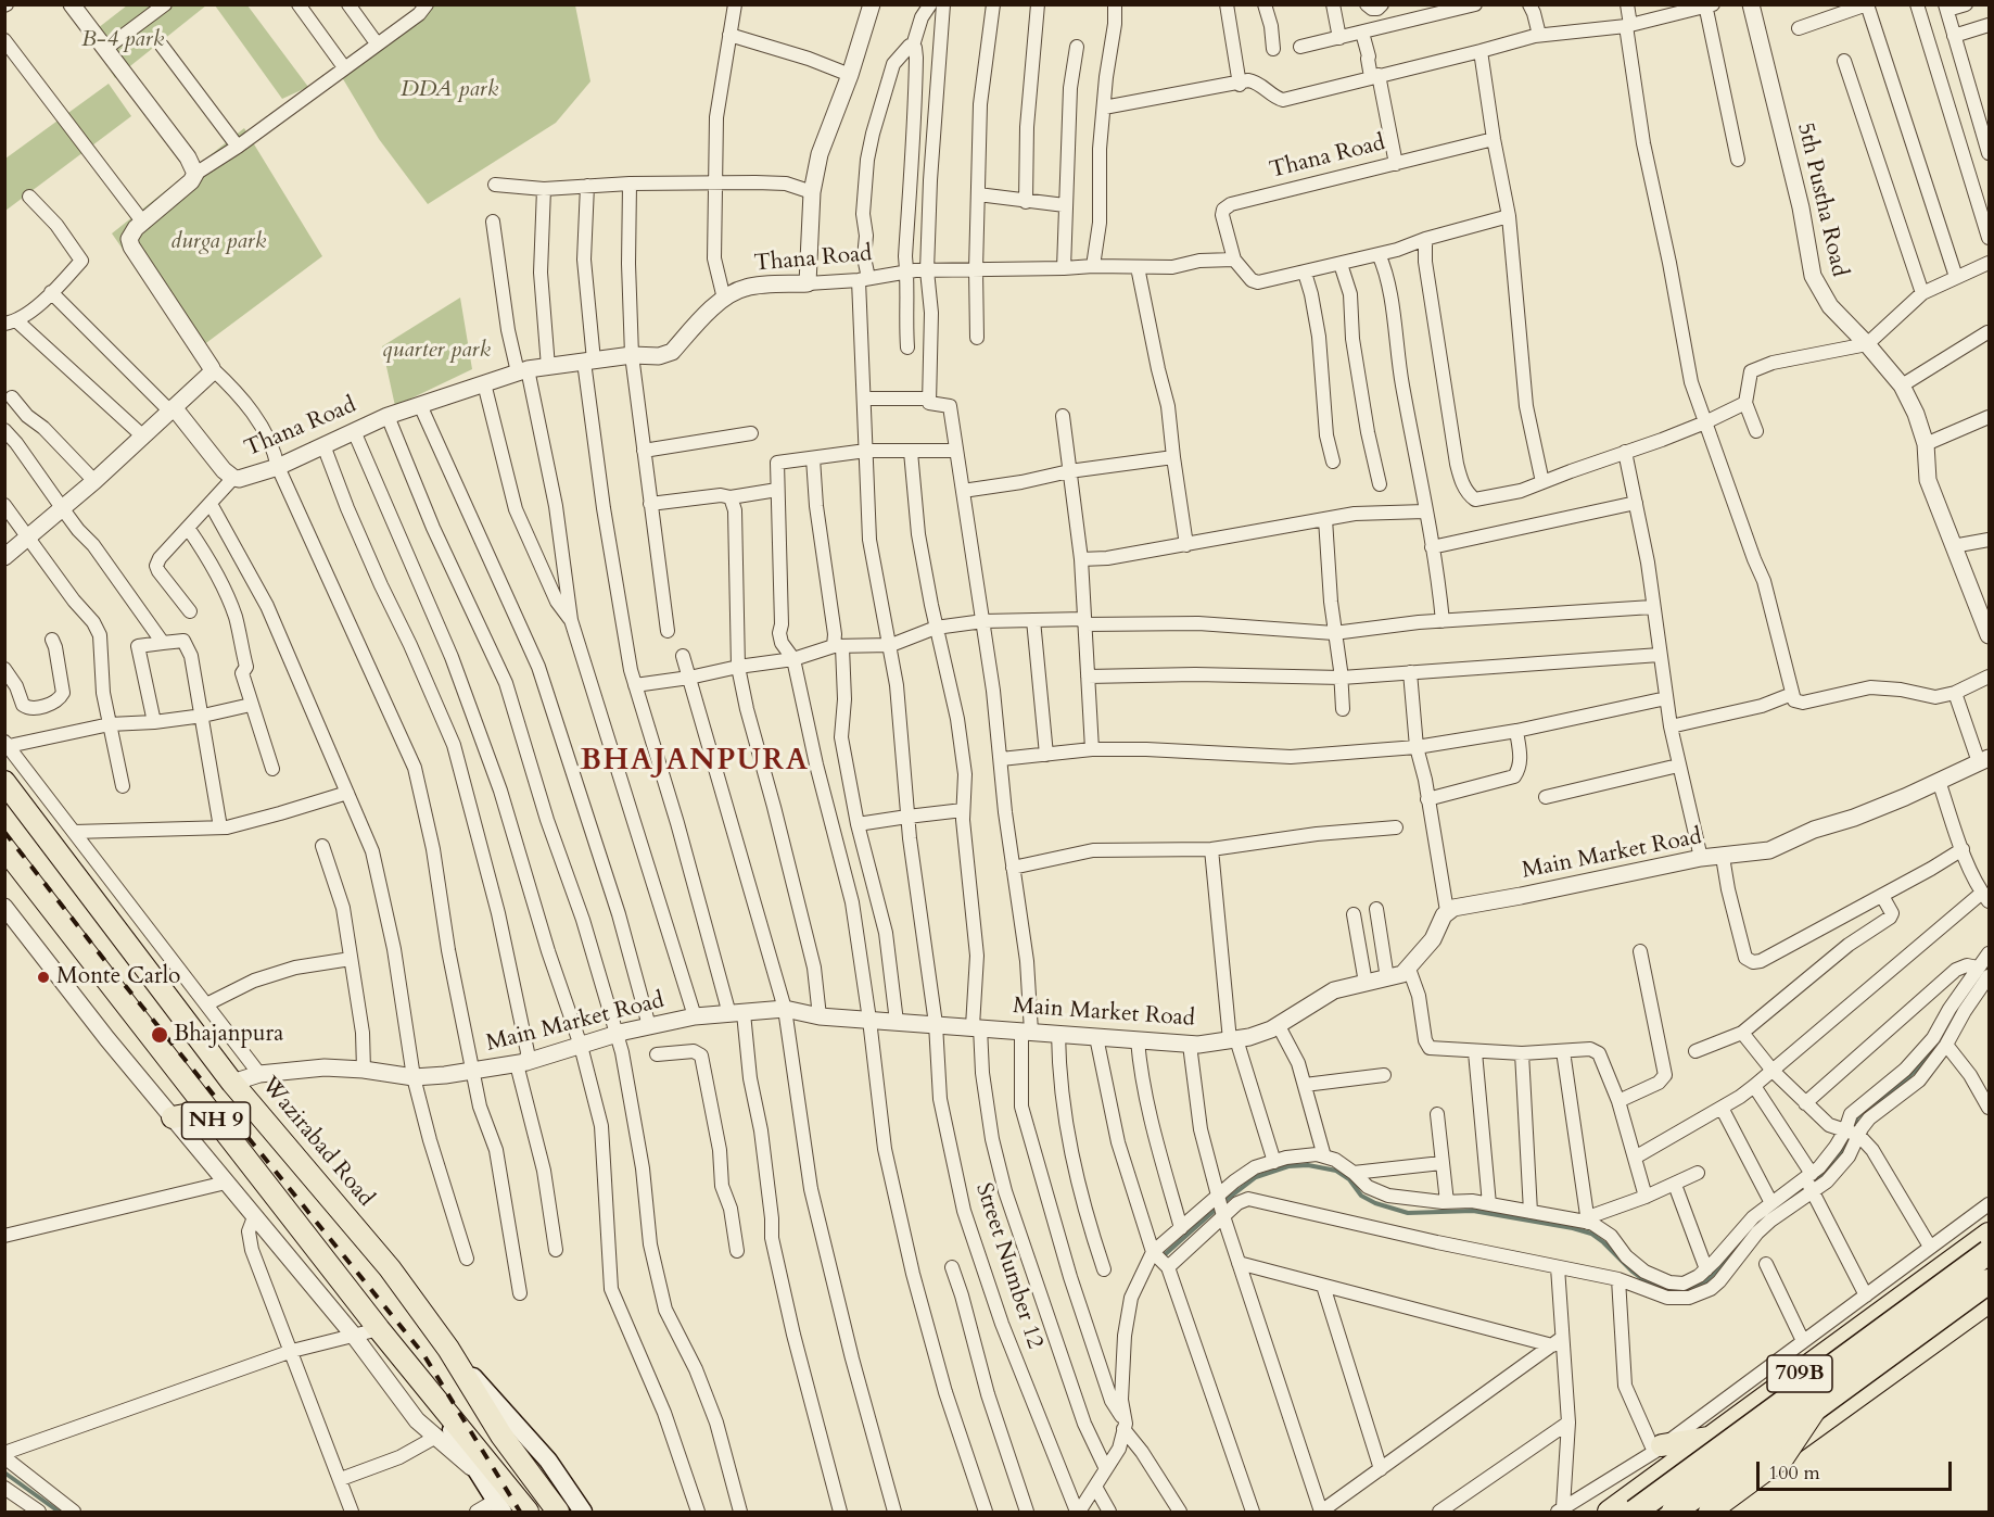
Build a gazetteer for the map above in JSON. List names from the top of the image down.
{
  "streets": {
    "main road": ["NH 9", "Wazirabad Road", "709B"],
    "street": [
      "Thana Road",
      "5th Pustha Road",
      "Main Market Road",
      "Street Number 12"
    ]
  },
  "crossings": [
    ["Thana Road", "Street Number 12"],
    ["Main Market Road", "Wazirabad Road"],
    ["Main Market Road", "Street Number 12"]
  ],
  "districts": ["BHAJANPURA"],
  "parks": [
    "B-4 park",
    "DDA park",
    "durga park",
    "quarter park"
  ],
  "places": ["Monte Carlo", "Bhajanpura"],
  "scale_bar": "100 m"
}
